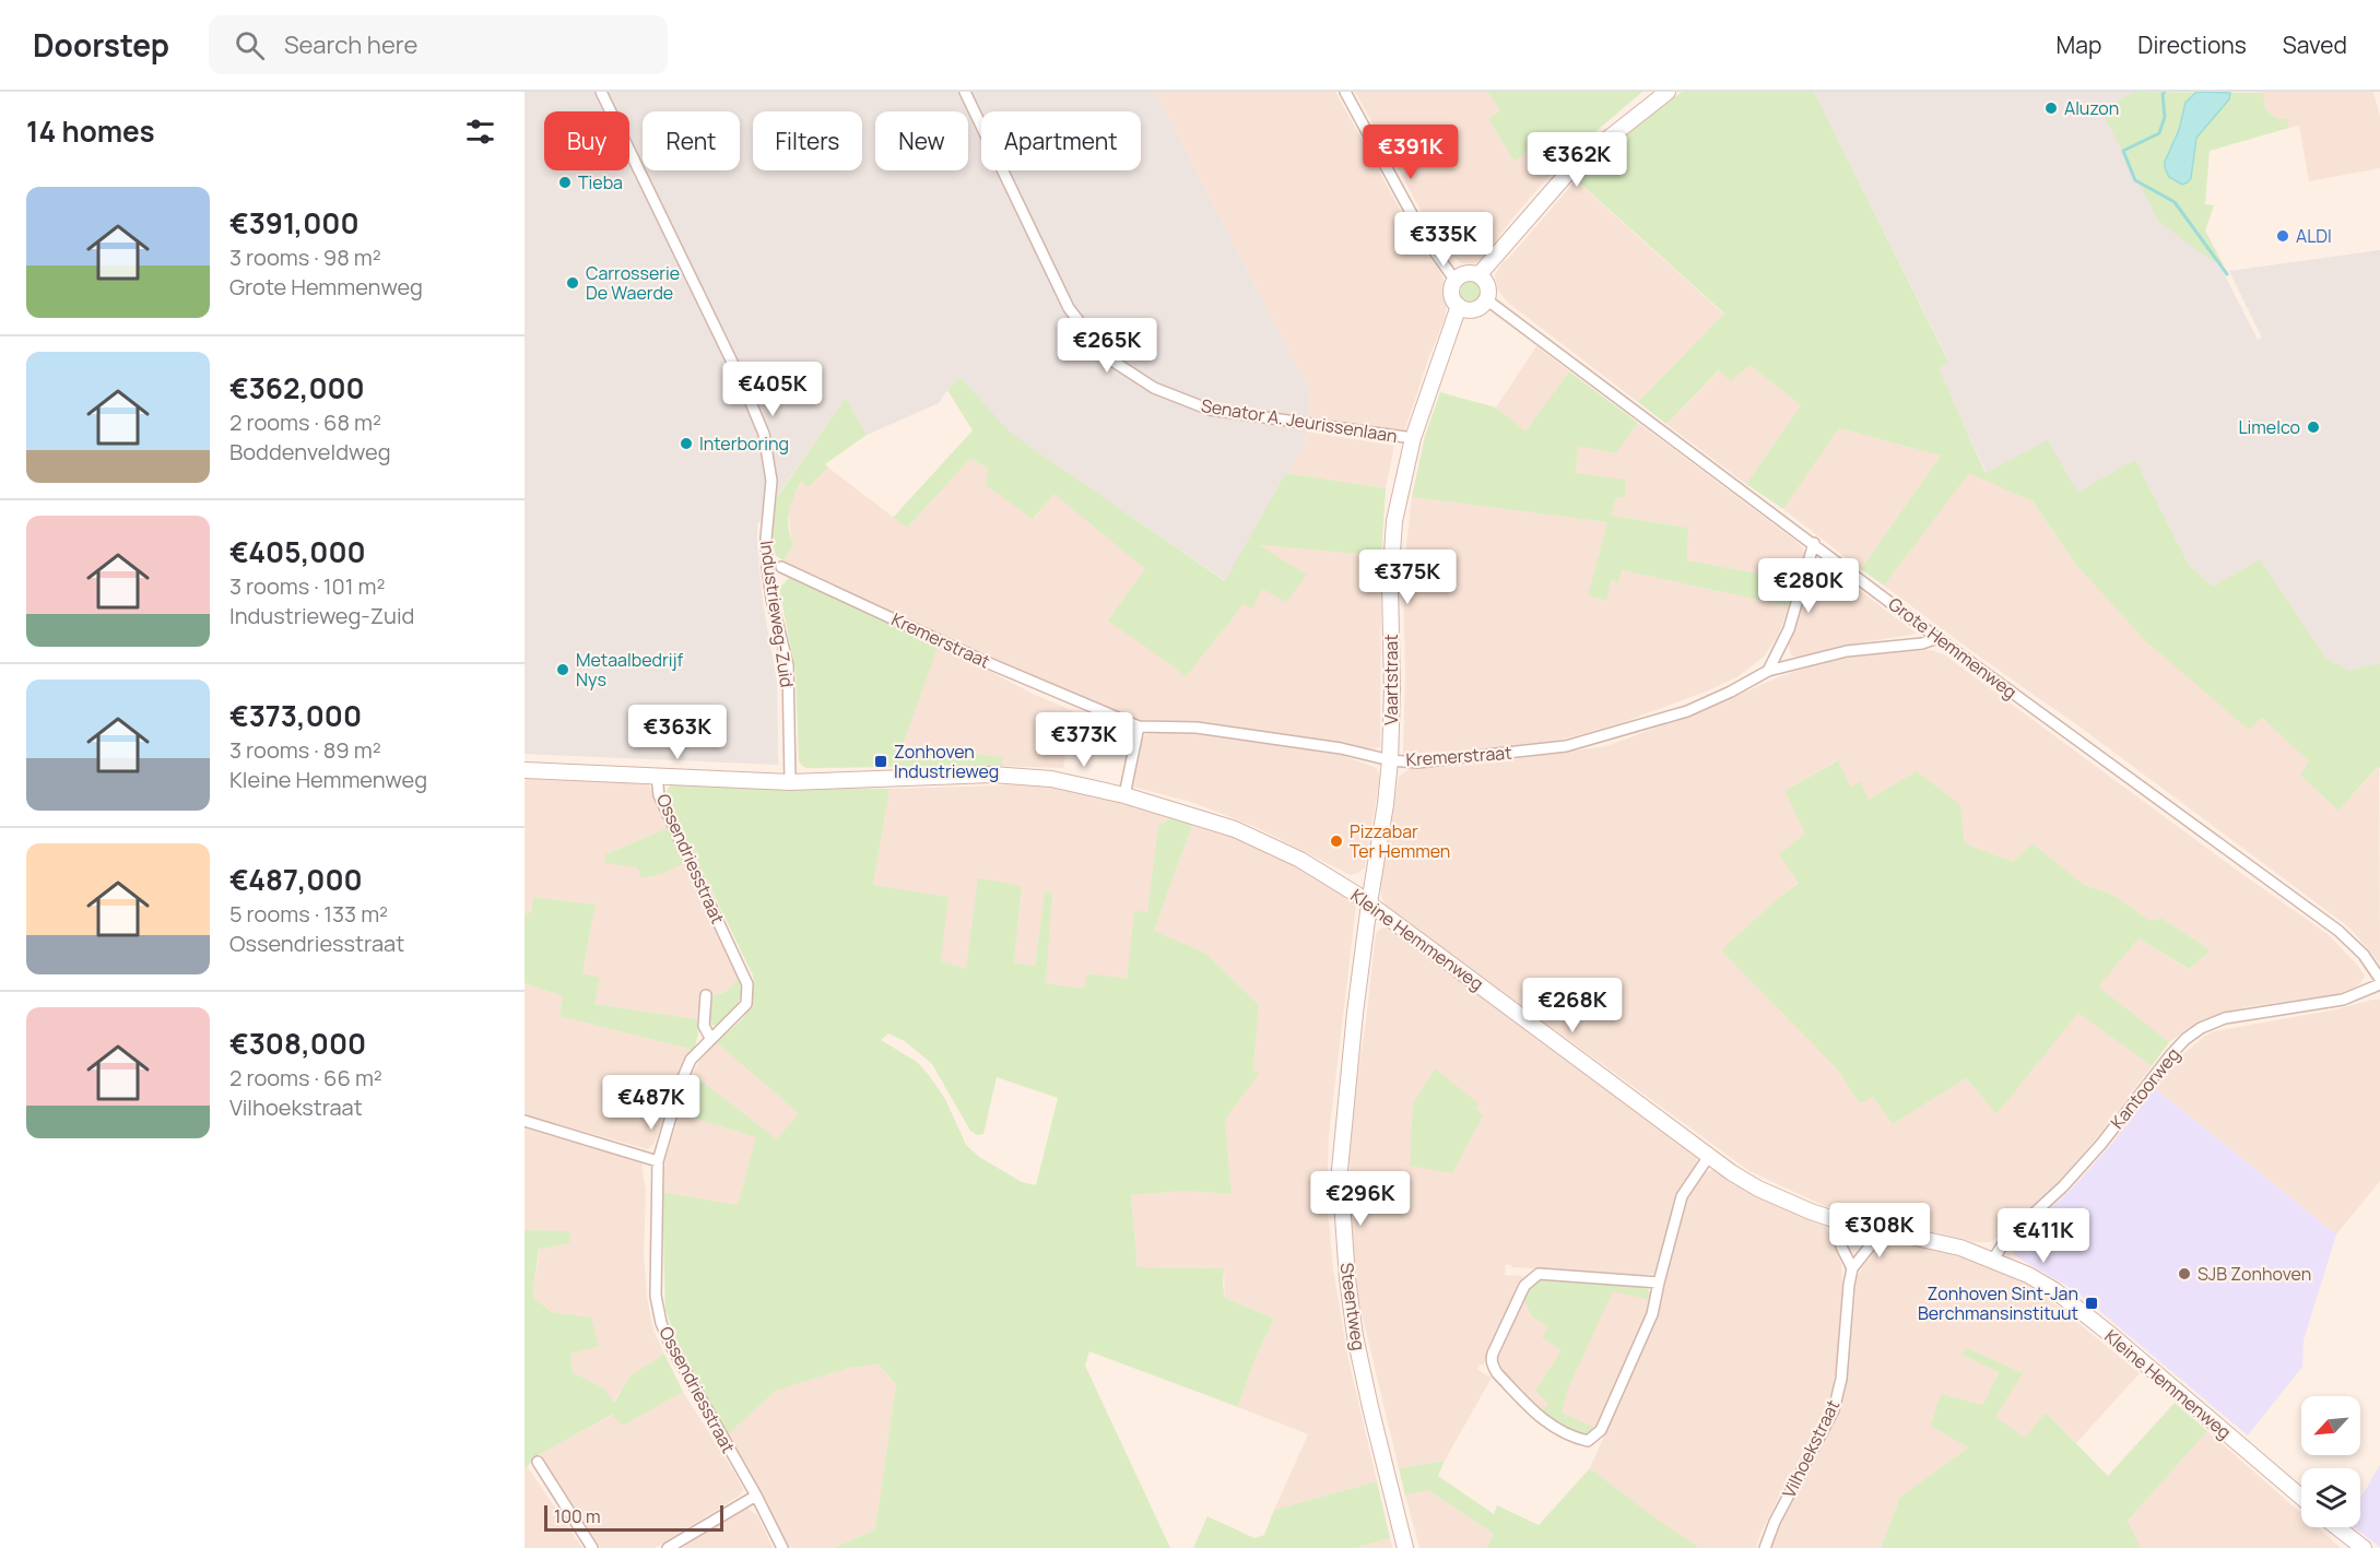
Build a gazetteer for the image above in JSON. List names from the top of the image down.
{
  "streets": {
    "street": [
      "Senator A. Jeurissenlaan",
      "Industrieweg-Zuid",
      "Kremerstraat",
      "Grote Hemmenweg",
      "Vaartstraat",
      "Ossendriesstraat",
      "Kleine Hemmenweg",
      "Kantoorweg",
      "Steentweg",
      "Vilhoekstraat"
    ]
  },
  "crossings": [
    ["Senator A. Jeurissenlaan", "Vaartstraat"],
    ["Industrieweg-Zuid", "Kleine Hemmenweg"],
    ["Kremerstraat", "Grote Hemmenweg"],
    ["Kremerstraat", "Vaartstraat"],
    ["Grote Hemmenweg", "Vaartstraat"],
    ["Vaartstraat", "Kleine Hemmenweg"],
    ["Vaartstraat", "Steentweg"],
    ["Ossendriesstraat", "Kleine Hemmenweg"],
    ["Kleine Hemmenweg", "Kantoorweg"],
    ["Kleine Hemmenweg", "Steentweg"]
  ],
  "places": {
    "other": [
      "Aluzon",
      "Tieba",
      "ALDI",
      "Carrosserie De Waerde",
      "Limelco",
      "Interboring",
      "Metaalbedrijf Nys",
      "Pizzabar Ter Hemmen",
      "SJB Zonhoven"
    ],
    "transit": ["Zonhoven Industrieweg", "Zonhoven Sint-Jan Berchmansinstituut"]
  },
  "scale_bar": "100 m",
  "north": "bottom left",
  "page": {
    "header": "Doorstep",
    "search": "Search here",
    "nav": ["Map", "Directions", "Saved"],
    "heading": "14 homes",
    "chip": [
      "Buy",
      "Rent",
      "Filters",
      "New",
      "Apartment"
    ],
    "price": [
      "€391K",
      "€362K",
      "€335K",
      "€265K",
      "€405K",
      "€375K",
      "€280K",
      "€363K",
      "€373K",
      "€268K",
      "€487K",
      "€296K",
      "€308K",
      "€411K"
    ],
    "list": [
      {
        "name": "€391,000",
        "note": "3 rooms · 98 m² · Grote Hemmenweg"
      },
      {
        "name": "€362,000",
        "note": "2 rooms · 68 m² · Boddenveldweg"
      },
      {
        "name": "€405,000",
        "note": "3 rooms · 101 m² · Industrieweg-Zuid"
      },
      {
        "name": "€373,000",
        "note": "3 rooms · 89 m² · Kleine Hemmenweg"
      },
      {
        "name": "€487,000",
        "note": "5 rooms · 133 m² · Ossendriesstraat"
      },
      {
        "name": "€308,000",
        "note": "2 rooms · 66 m² · Vilhoekstraat"
      }
    ],
    "scale": "100 m"
  }
}
